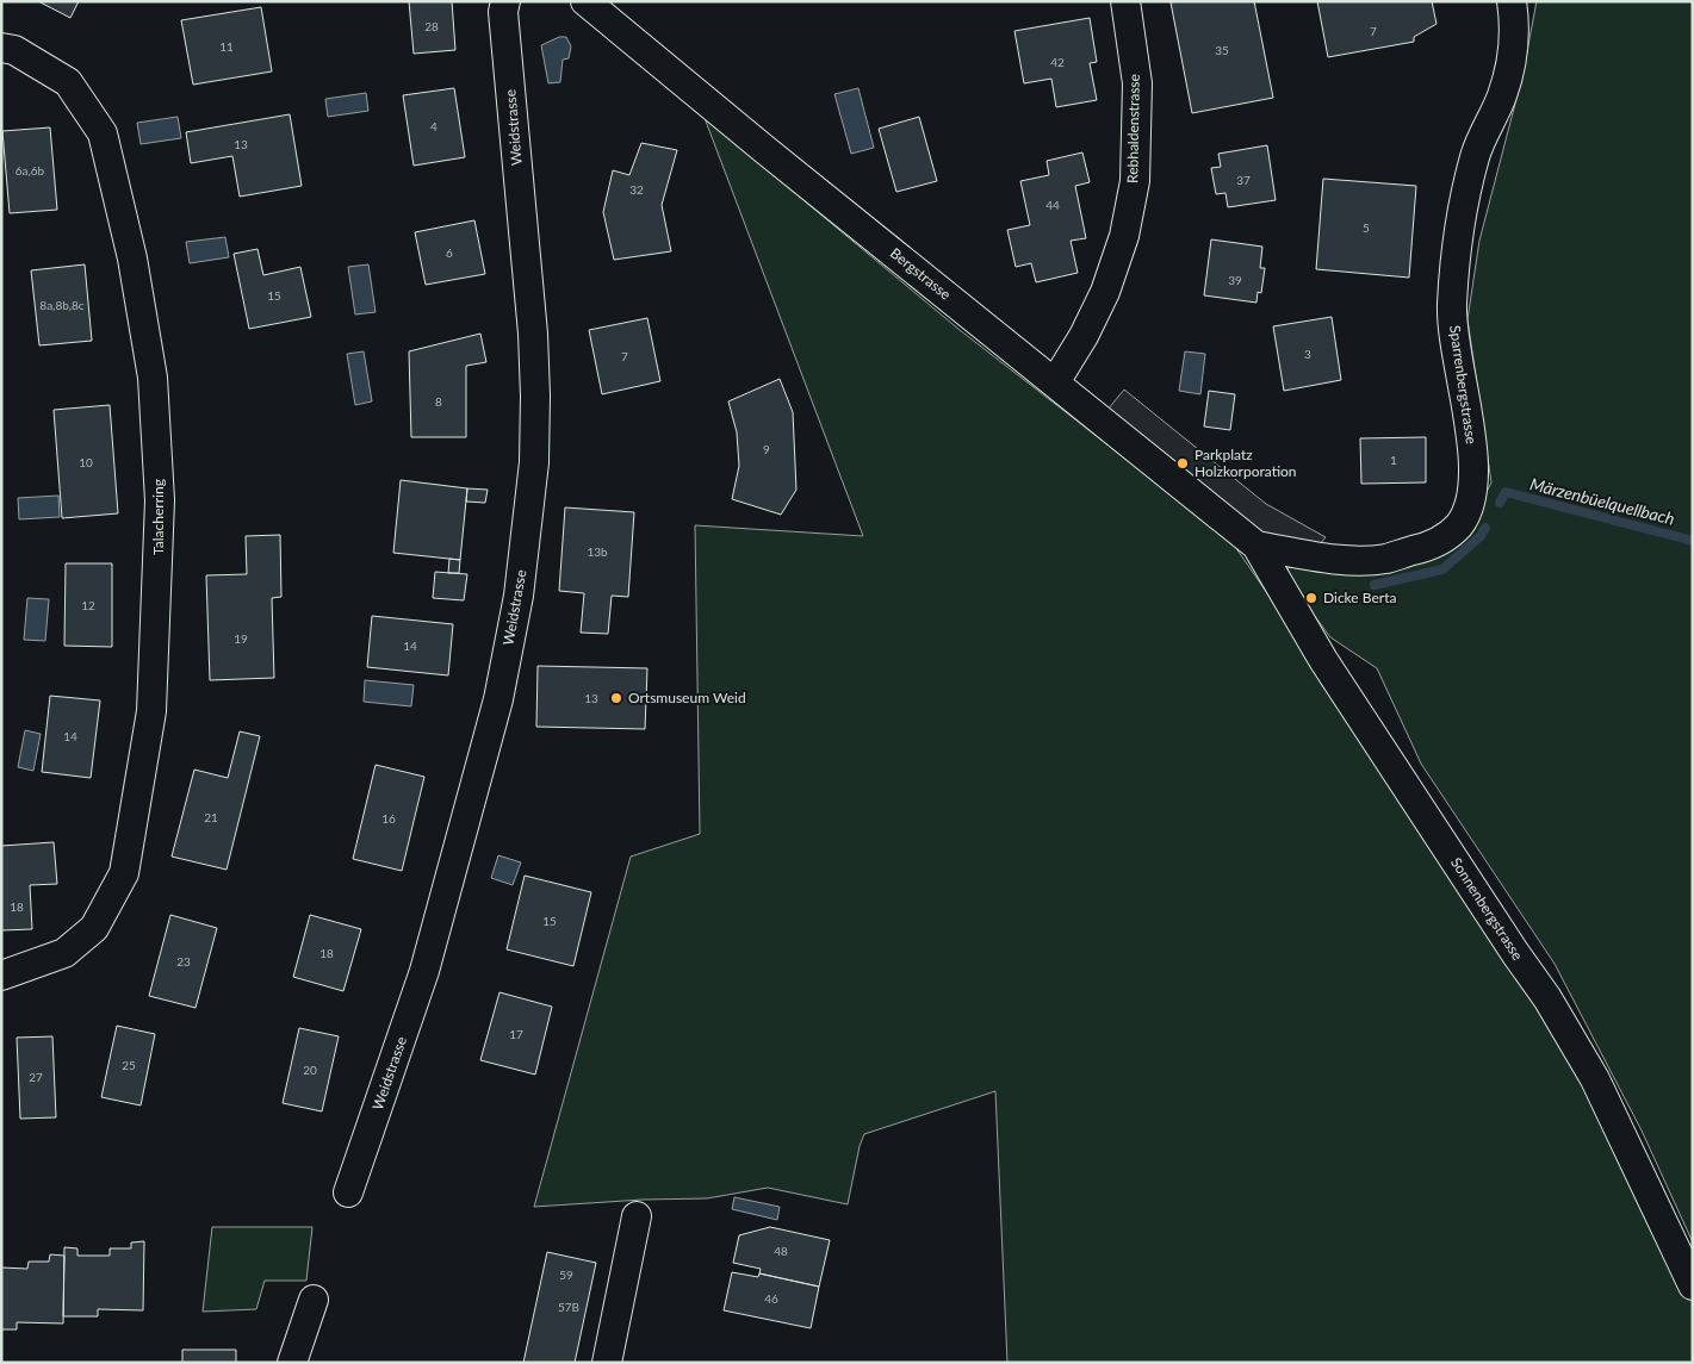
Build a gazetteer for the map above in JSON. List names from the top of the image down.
{
  "streets": {
    "street": [
      "Weidstrasse",
      "Rebhaldenstrasse",
      "Bergstrasse",
      "Sparrenbergstrasse",
      "Talacherring",
      "Sonnenbergstrasse"
    ]
  },
  "crossings": [
    ["Rebhaldenstrasse", "Bergstrasse"],
    ["Bergstrasse", "Sparrenbergstrasse"],
    ["Bergstrasse", "Sonnenbergstrasse"],
    ["Sparrenbergstrasse", "Sonnenbergstrasse"]
  ],
  "water": ["Märzenbüelquellbach"],
  "places": ["Parkplatz Holzkorporation", "Dicke Berta", "Ortsmuseum Weid"],
  "house_numbers": [
    "28",
    "7",
    "11",
    "35",
    "42",
    "4",
    "13",
    "6a,6b",
    "37",
    "32",
    "44",
    "5",
    "6",
    "39",
    "15",
    "8a,8b,8c",
    "3",
    "7",
    "8",
    "9",
    "1",
    "10",
    "13b",
    "12",
    "19",
    "14",
    "13",
    "14",
    "21",
    "16",
    "18",
    "15",
    "18",
    "23",
    "17",
    "25",
    "20",
    "27",
    "48",
    "59",
    "46",
    "57B"
  ]
}
